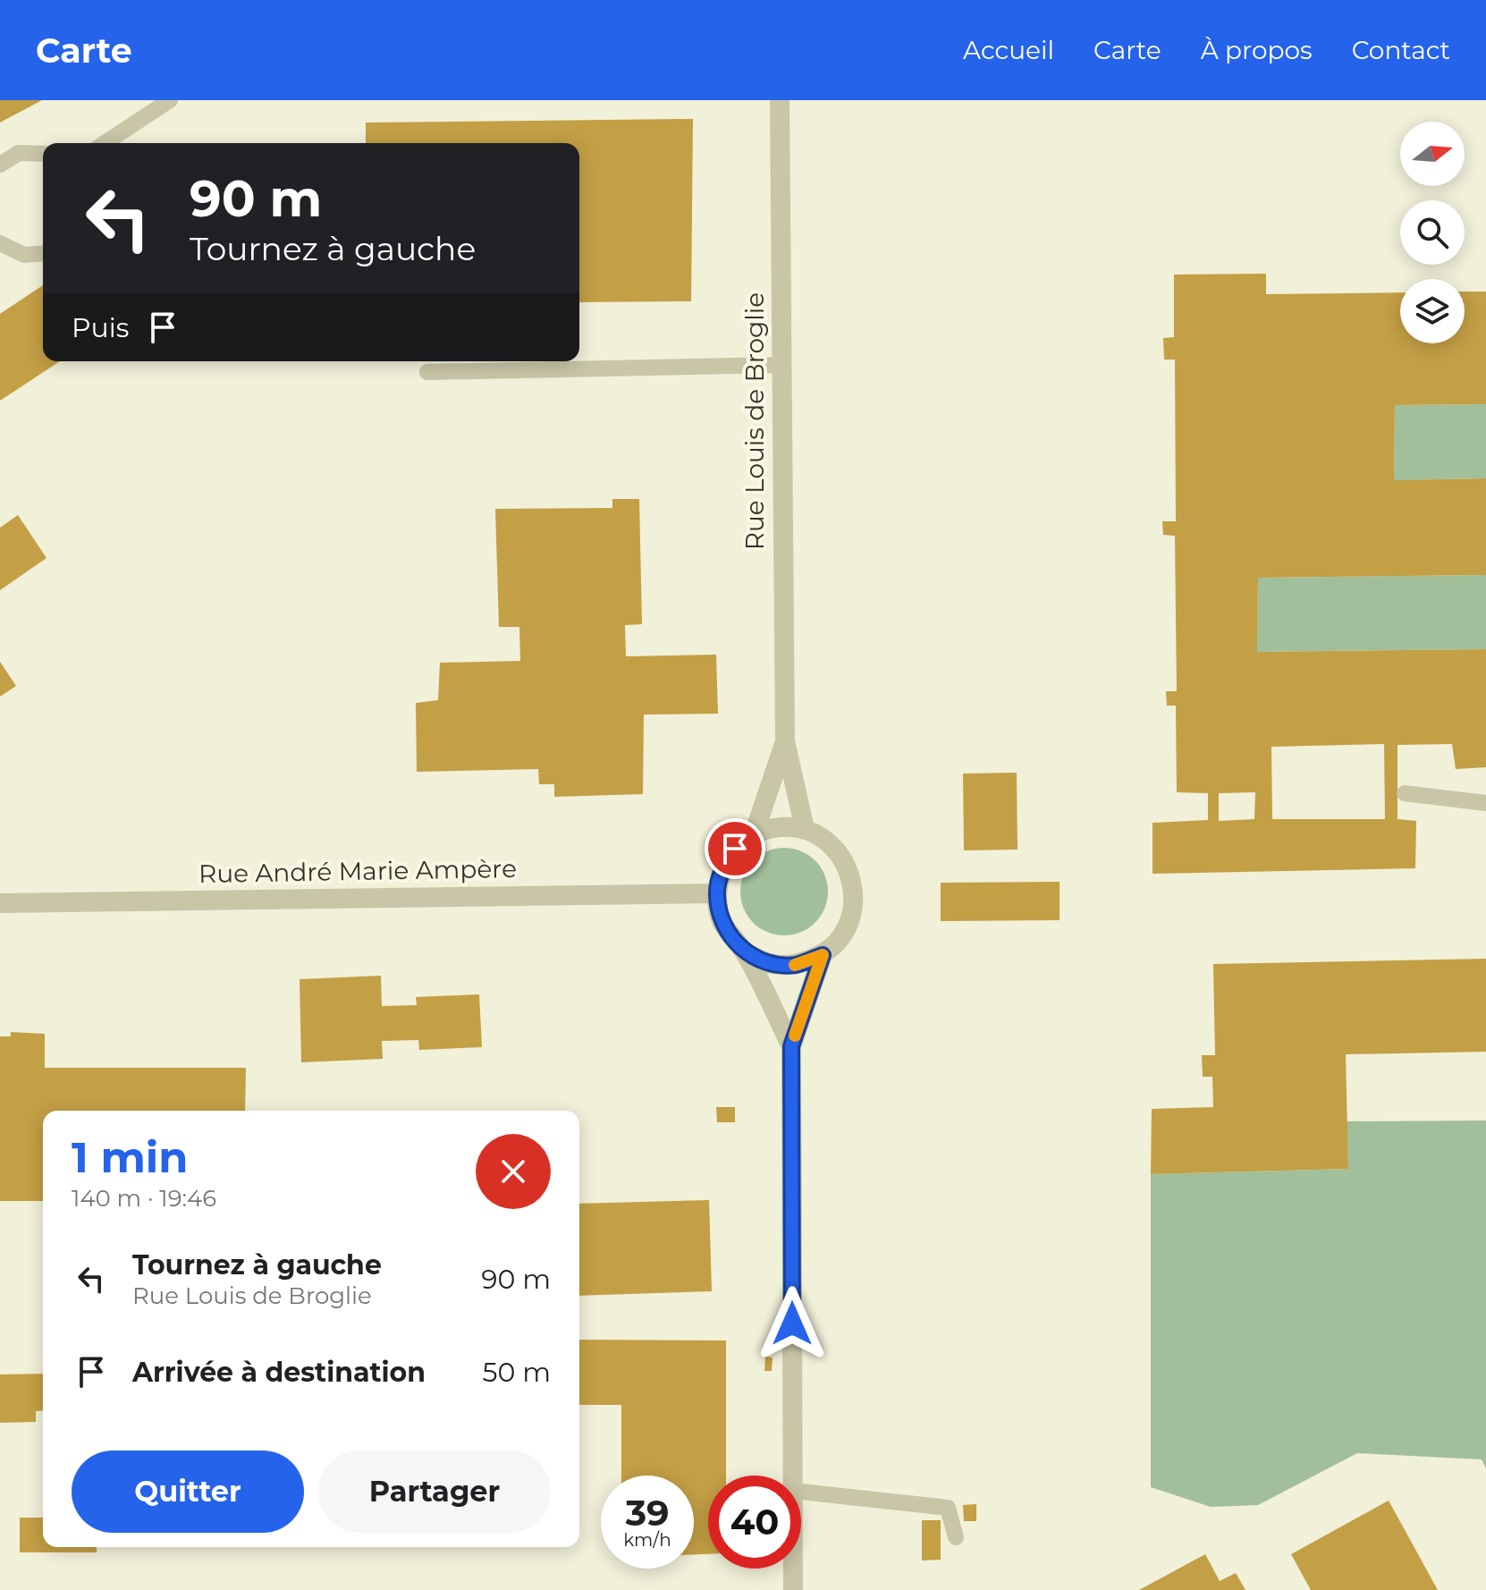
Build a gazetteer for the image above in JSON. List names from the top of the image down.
{
  "streets": {
    "street": ["Rue Louis de Broglie", "Rue André Marie Ampère"]
  },
  "crossings": [
    ["Rue Louis de Broglie", "Rue André Marie Ampère"]
  ],
  "north": "right",
  "page": {
    "header": "Carte",
    "nav": [
      "Accueil",
      "Carte",
      "À propos",
      "Contact"
    ],
    "turn": ["90 m", "Tournez à gauche"],
    "then": "Puis",
    "heading": ["1 min", "140 m · 19:46"],
    "list": [
      {
        "name": "Tournez à gauche",
        "note": "Rue Louis de Broglie",
        "value": "90 m"
      },
      {
        "name": "Arrivée à destination",
        "value": "50 m"
      }
    ],
    "buttons": ["Quitter", "Partager"],
    "speed": "39 km/h",
    "limit": "40"
  }
}
